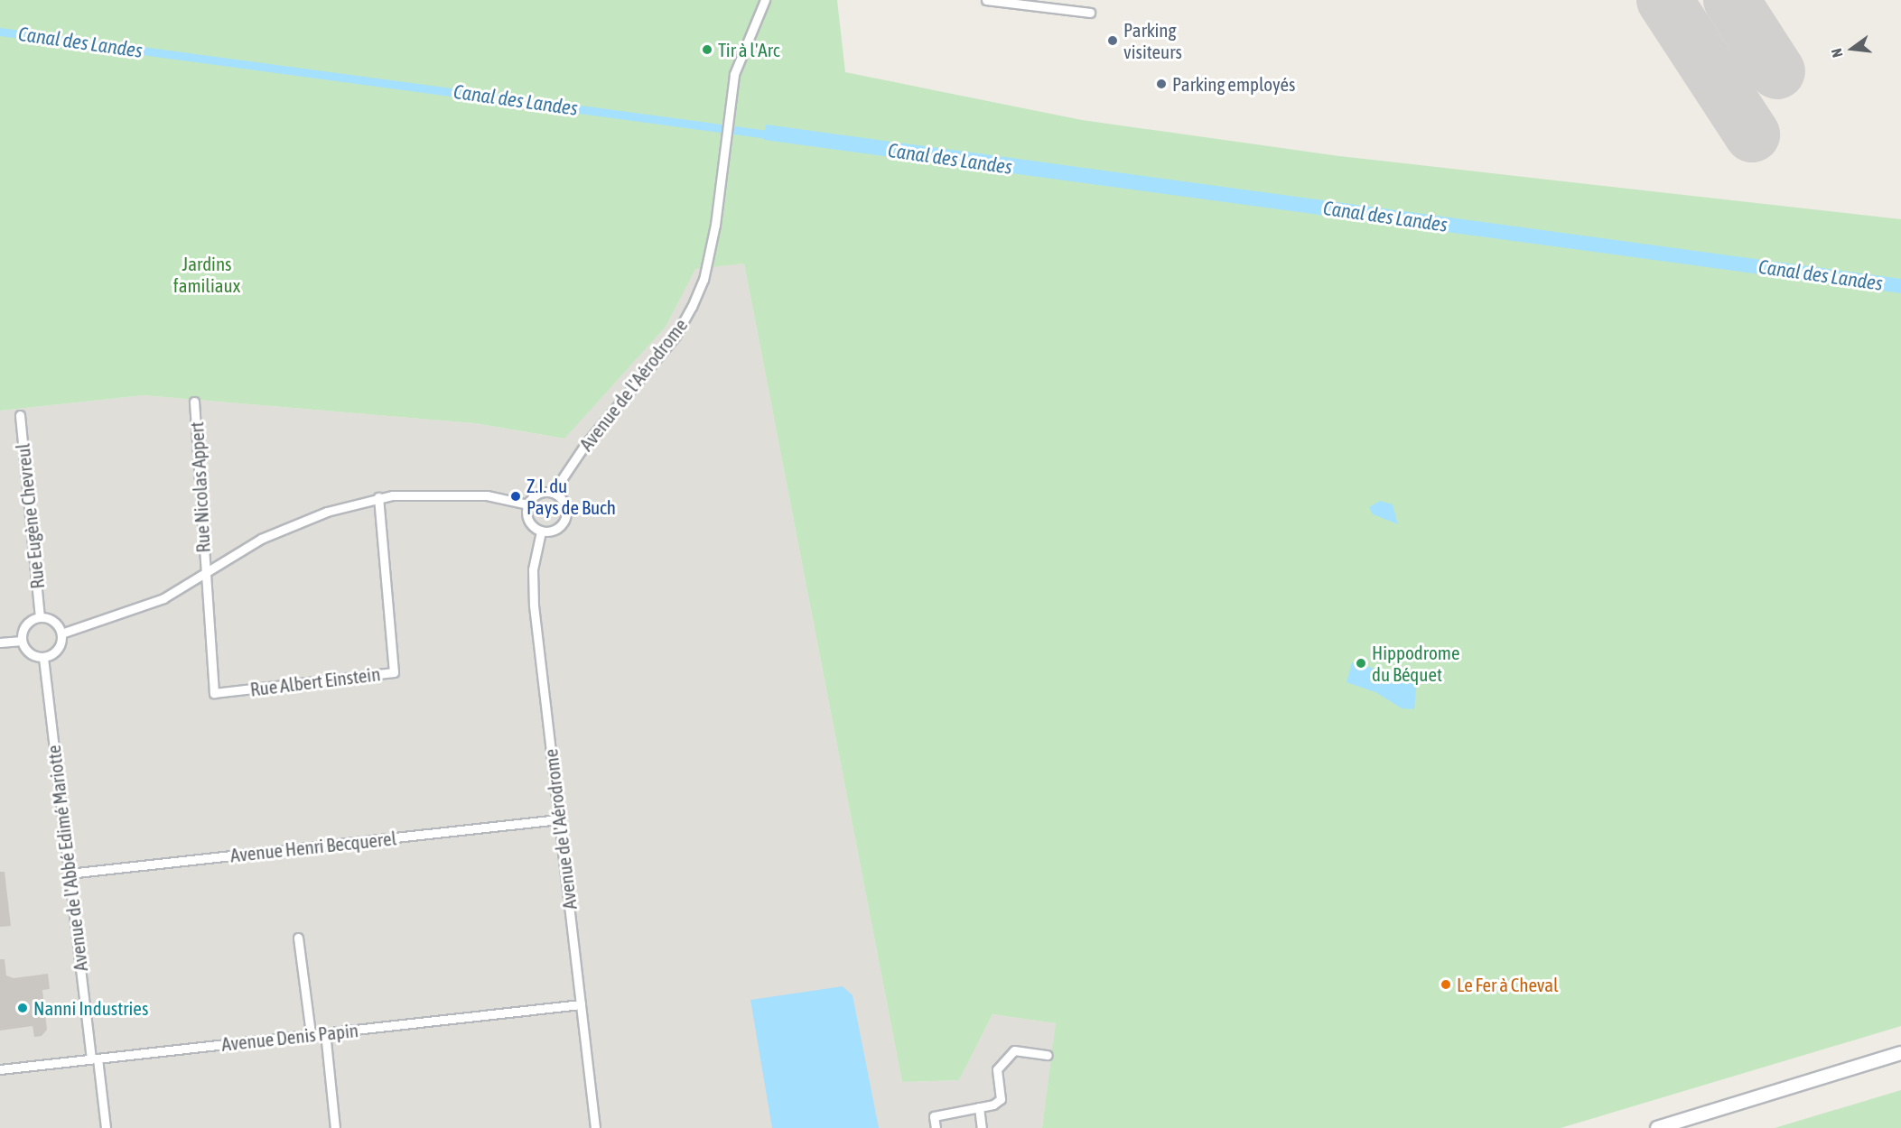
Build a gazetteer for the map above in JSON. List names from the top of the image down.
{
  "streets": {
    "street": [
      "Avenue de l'Aérodrome",
      "Rue Nicolas Appert",
      "Rue Eugène Chevreul",
      "Rue Albert Einstein",
      "Avenue Henri Becquerel",
      "Avenue de l'Abbé Edimé Mariotte",
      "Avenue Denis Papin"
    ]
  },
  "crossings": [
    ["Avenue de l'Aérodrome", "Avenue Henri Becquerel"],
    ["Avenue de l'Aérodrome", "Avenue Denis Papin"],
    ["Rue Nicolas Appert", "Rue Albert Einstein"],
    ["Rue Eugène Chevreul", "Avenue de l'Abbé Edimé Mariotte"],
    ["Avenue Henri Becquerel", "Avenue de l'Abbé Edimé Mariotte"],
    ["Avenue de l'Abbé Edimé Mariotte", "Avenue Denis Papin"]
  ],
  "water": ["Canal des Landes"],
  "parks": ["Jardins familiaux"],
  "places": [
    "Parking visiteurs",
    "Tir à l'Arc",
    "Parking employés",
    "Z.I. du Pays de Buch",
    "Hippodrome du Béquet",
    "Le Fer à Cheval",
    "Nanni Industries"
  ],
  "north": "left"
}
